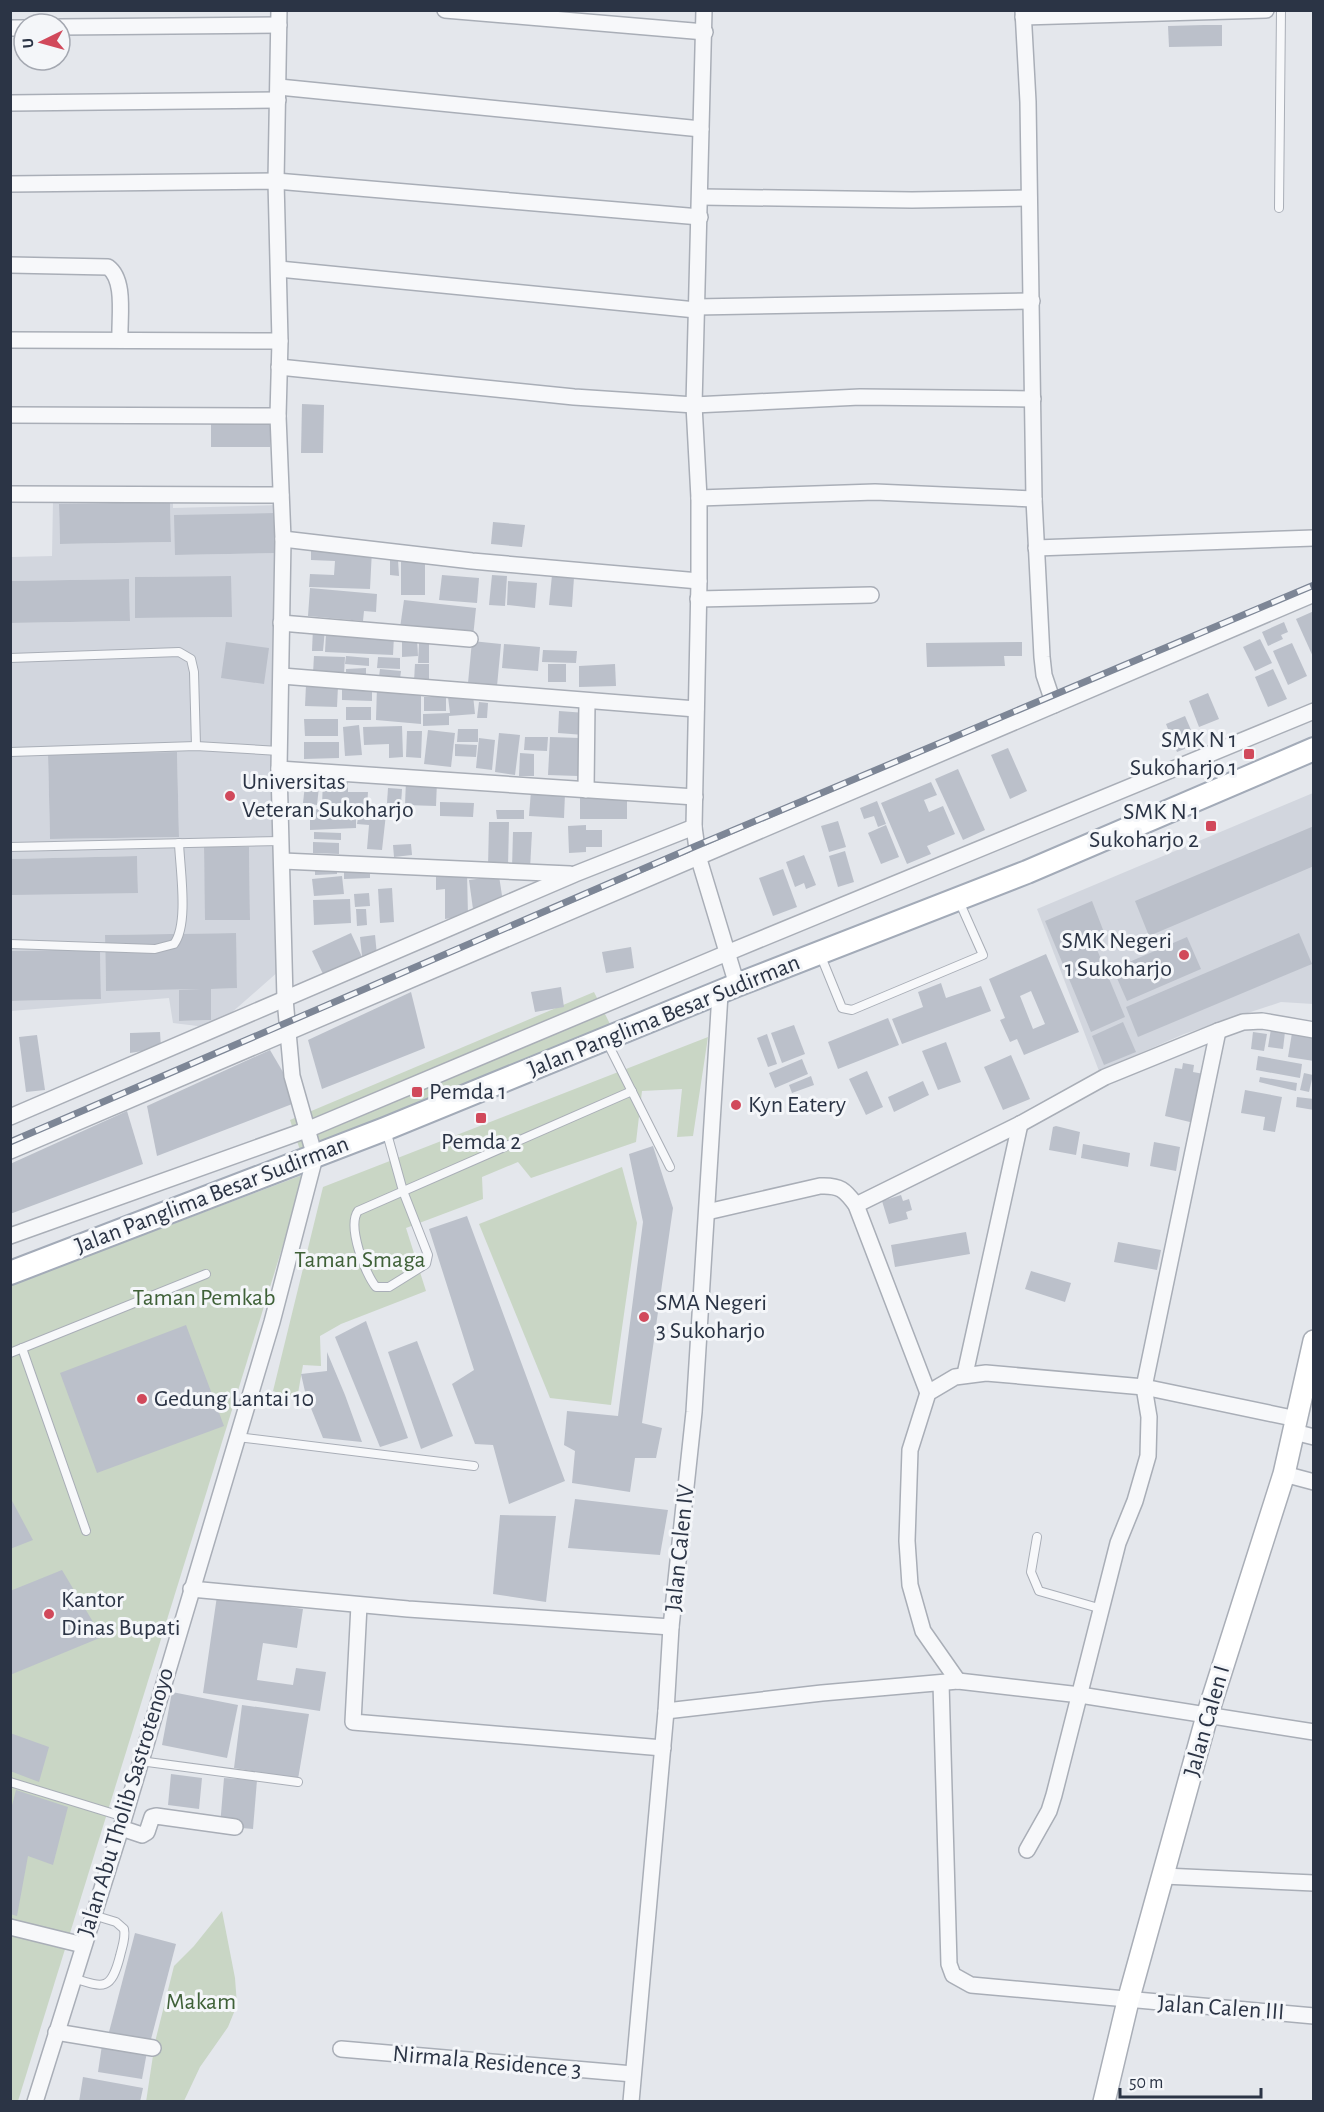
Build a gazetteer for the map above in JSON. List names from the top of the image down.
{
  "streets": {
    "main road": ["Jalan Panglima Besar Sudirman"],
    "street": [
      "Jalan Calen IV",
      "Jalan Calen I",
      "Jalan Abu Tholib Sastrotenoyo",
      "Jalan Calen III",
      "Nirmala Residence 3"
    ]
  },
  "crossings": [
    ["Jalan Panglima Besar Sudirman", "Jalan Calen IV"],
    ["Jalan Panglima Besar Sudirman", "Jalan Abu Tholib Sastrotenoyo"],
    ["Jalan Calen IV", "Nirmala Residence 3"],
    ["Jalan Calen I", "Jalan Calen III"]
  ],
  "parks": ["Taman Smaga", "Taman Pemkab", "Makam"],
  "places": {
    "transit": [
      "SMK N 1 Sukoharjo 1",
      "SMK N 1 Sukoharjo 2",
      "Pemda 1",
      "Pemda 2"
    ],
    "other": [
      "Universitas Veteran Sukoharjo",
      "SMK Negeri 1 Sukoharjo",
      "Kyn Eatery",
      "SMA Negeri 3 Sukoharjo",
      "Gedung Lantai 10",
      "Kantor Dinas Bupati"
    ]
  },
  "scale_bar": "50 m",
  "north": "left"
}
